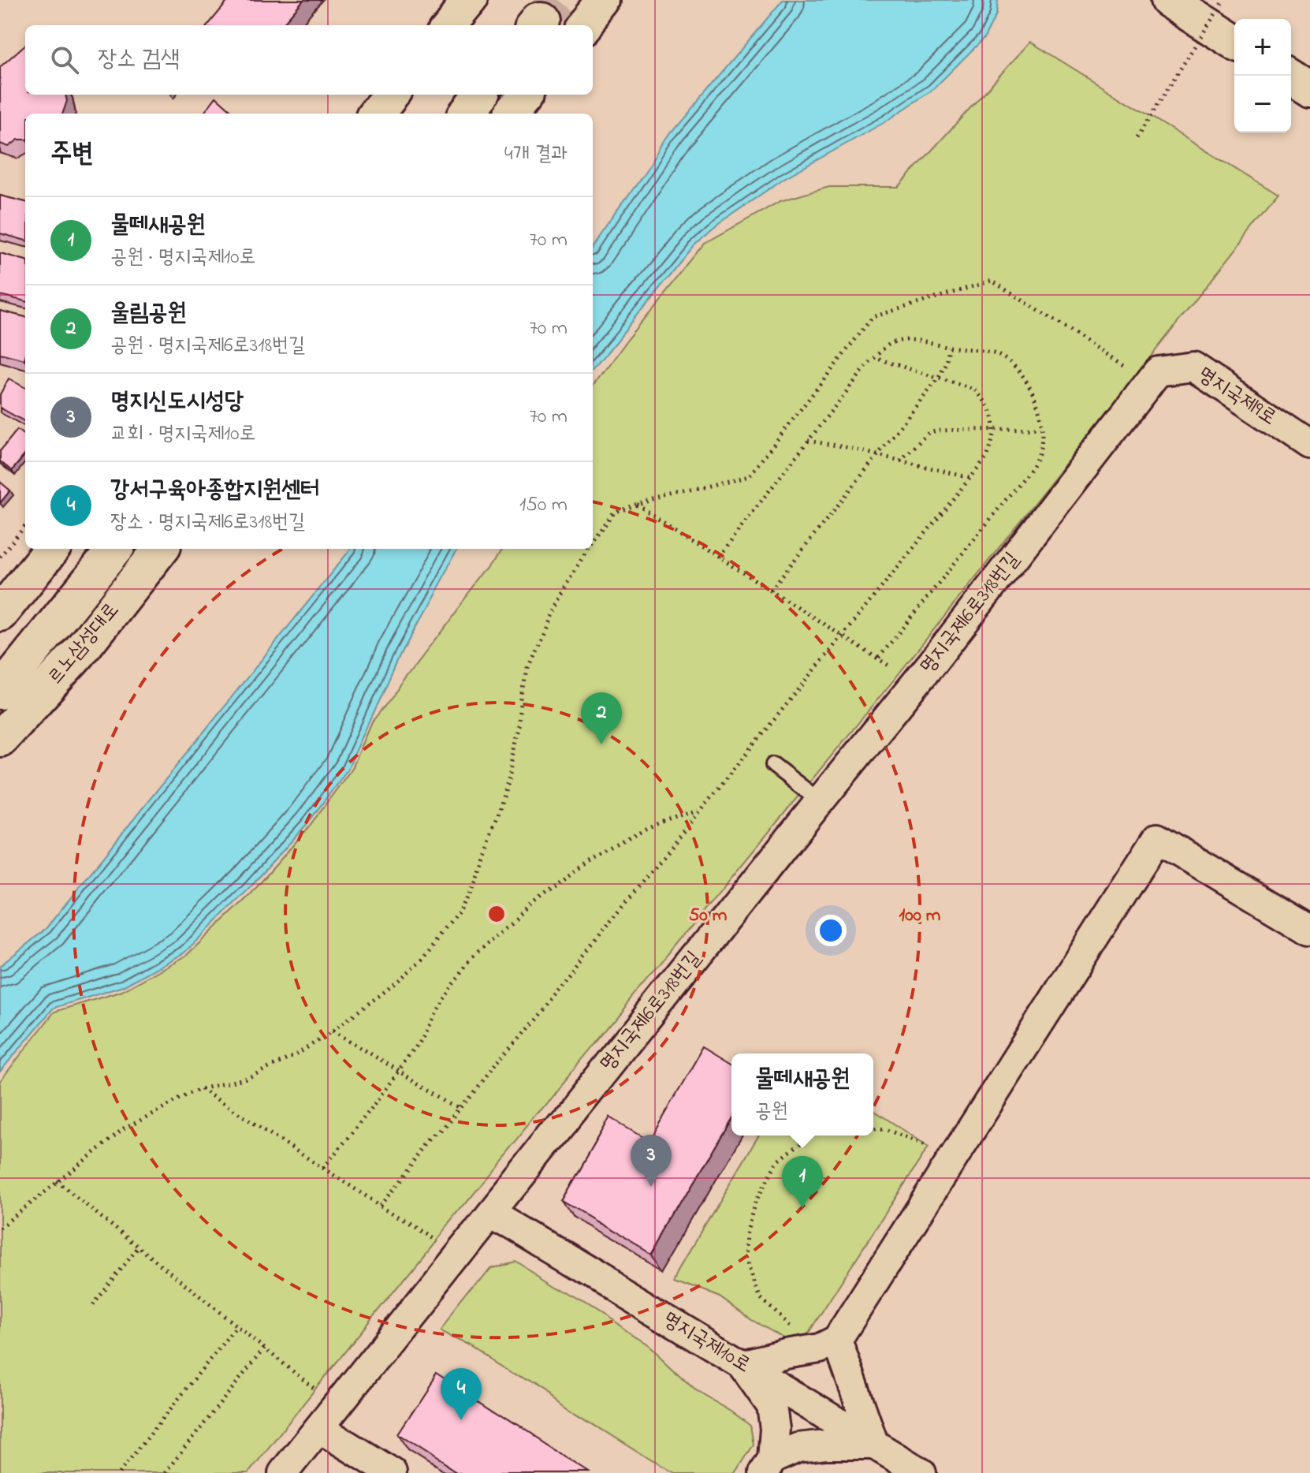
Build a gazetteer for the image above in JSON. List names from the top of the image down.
{
  "streets": {
    "main road": ["르노삼성대로"],
    "street": ["명지국제9로", "명지국제6로318번길", "명지국제10로"]
  },
  "crossings": [
    ["명지국제9로", "명지국제6로318번길"],
    ["명지국제6로318번길", "명지국제10로"]
  ],
  "page": {
    "map_buttons": ["+", "−"],
    "search": "장소 검색",
    "heading": ["주변", "4개 결과"],
    "list": [
      {
        "mark": "1",
        "name": "물떼새공원",
        "note": "공원 · 명지국제10로",
        "value": "70 m"
      },
      {
        "mark": "2",
        "name": "울림공원",
        "note": "공원 · 명지국제6로318번길",
        "value": "70 m"
      },
      {
        "mark": "3",
        "name": "명지신도시성당",
        "note": "교회 · 명지국제10로",
        "value": "70 m"
      },
      {
        "mark": "4",
        "name": "강서구육아종합지원센터",
        "note": "장소 · 명지국제6로318번길",
        "value": "150 m"
      }
    ],
    "pins": [
      "2",
      "3",
      "1",
      "4"
    ],
    "popup": ["물떼새공원", "공원"]
  },
  "rings": ["50 m", "100 m"]
}
